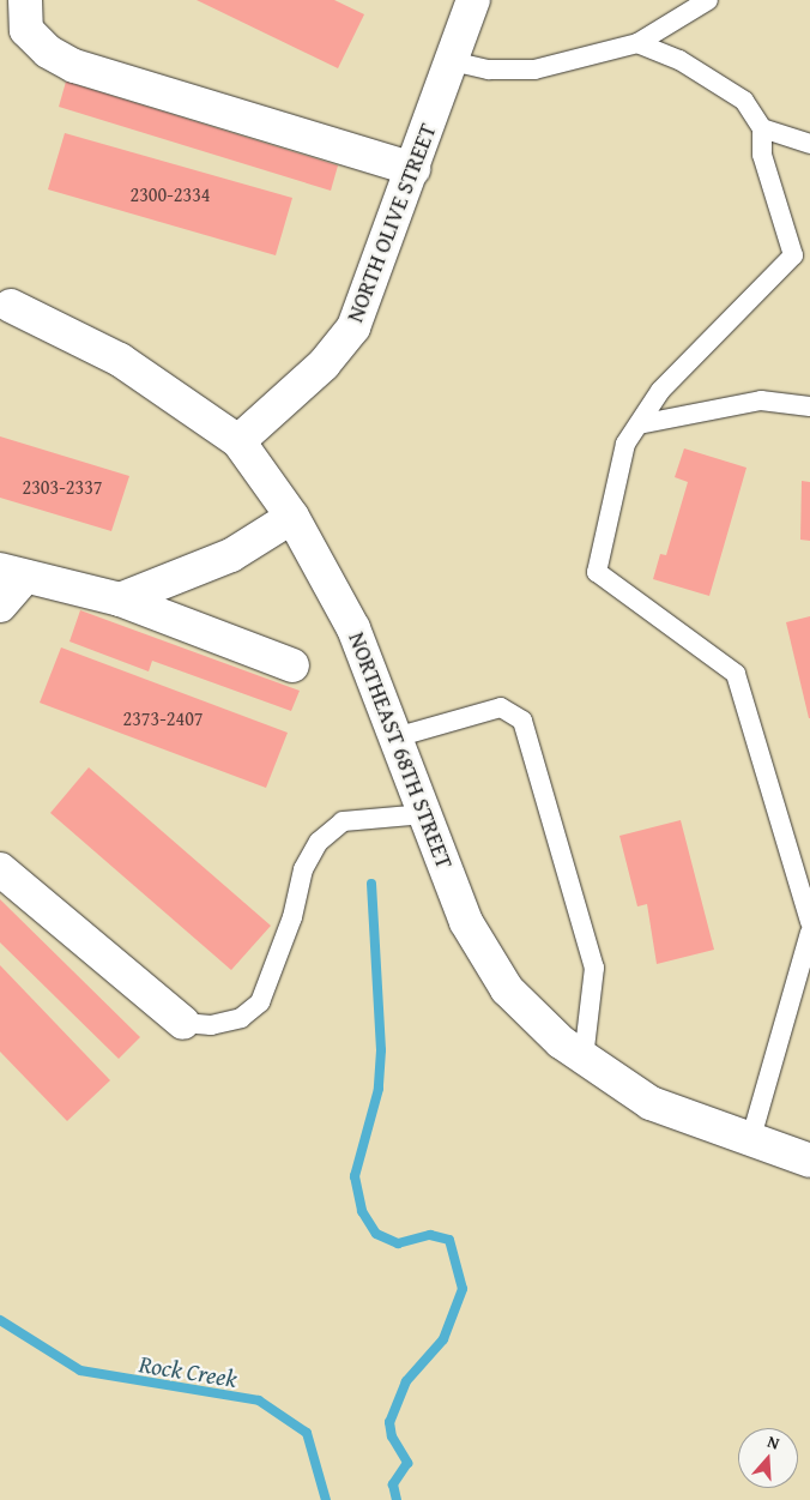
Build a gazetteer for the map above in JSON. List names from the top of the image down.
{
  "streets": {
    "street": ["NORTH OLIVE STREET", "NORTHEAST 68TH STREET"]
  },
  "crossings": [
    ["NORTH OLIVE STREET", "NORTHEAST 68TH STREET"]
  ],
  "water": ["Rock Creek"],
  "house_numbers": ["2300-2334", "2303-2337", "2373-2407"],
  "north": "top"
}
